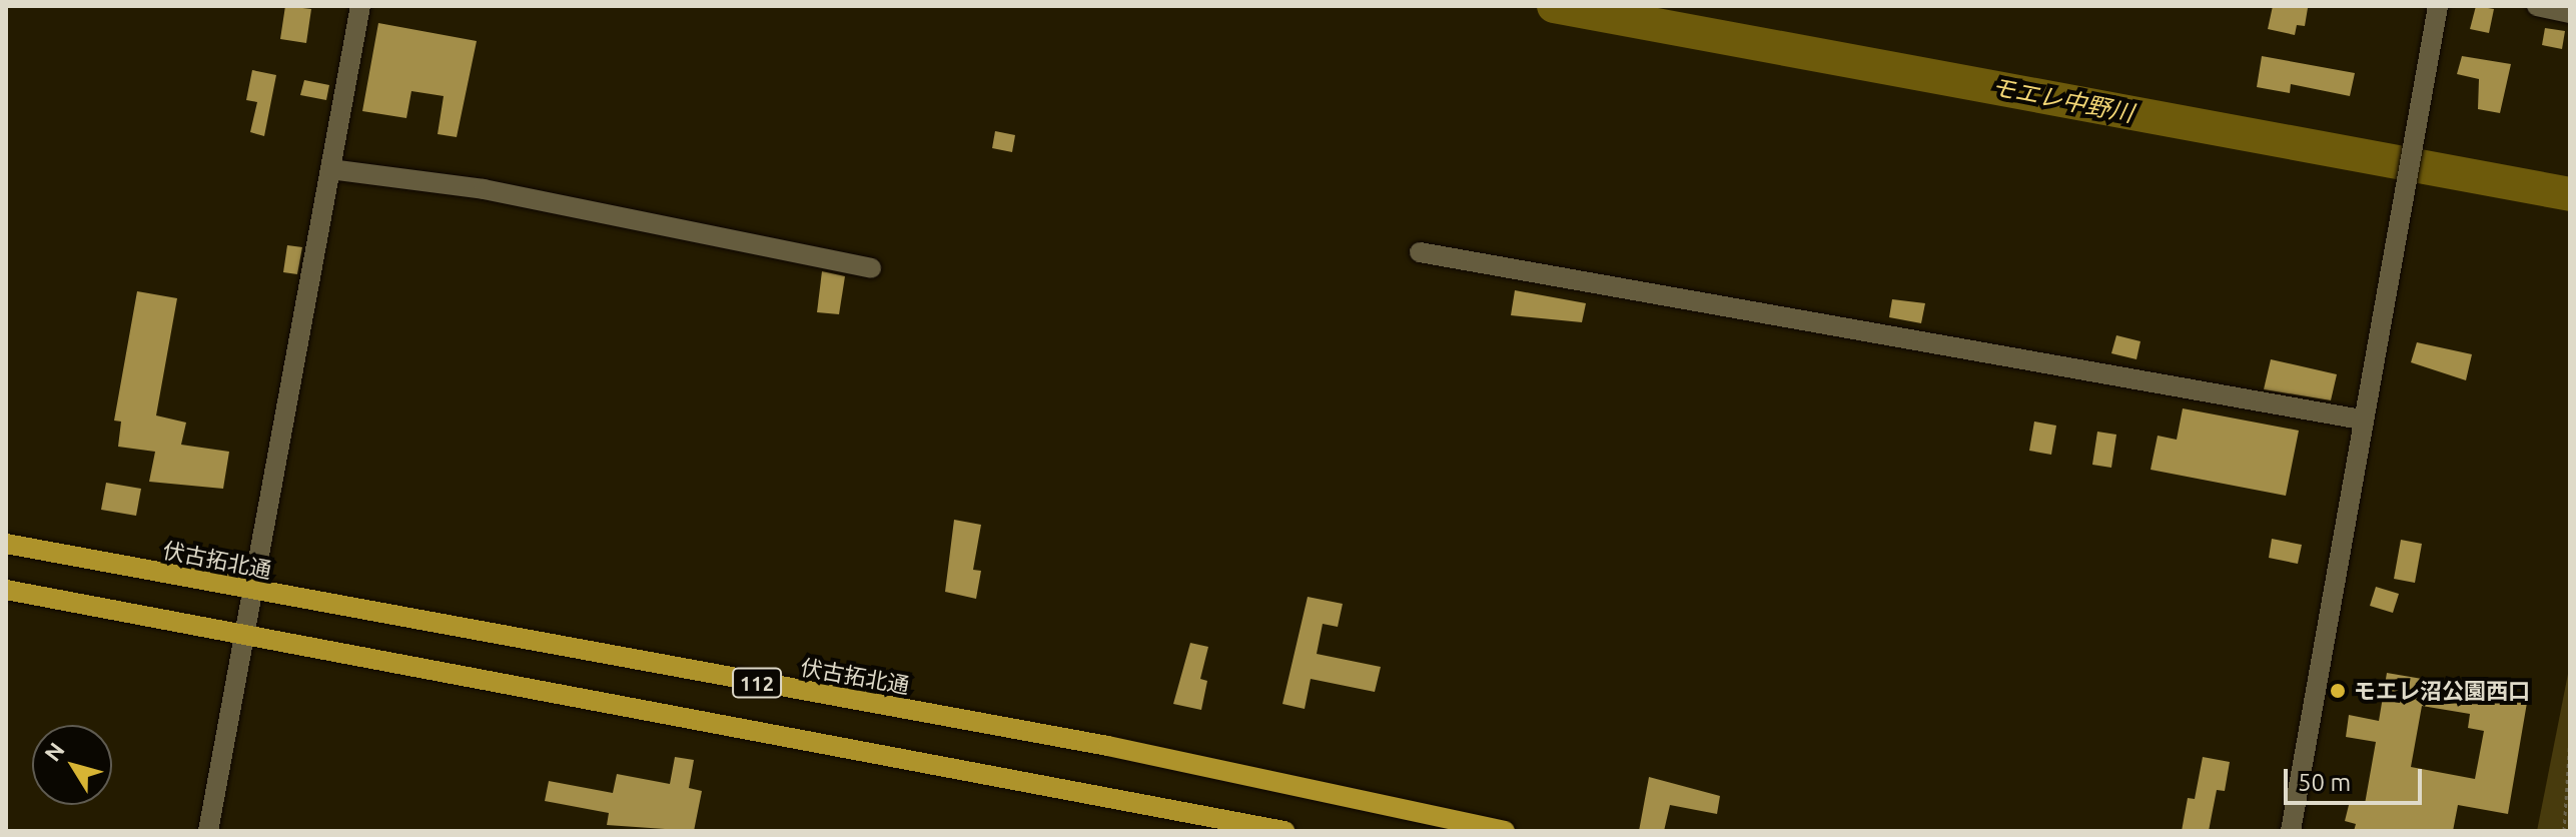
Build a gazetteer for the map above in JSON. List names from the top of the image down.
{
  "streets": {
    "main road": ["伏古拓北通", "112"]
  },
  "water": ["モエレ中野川"],
  "places": ["モエレ沼公園西口"],
  "scale_bar": "50 m",
  "north": "top left"
}
